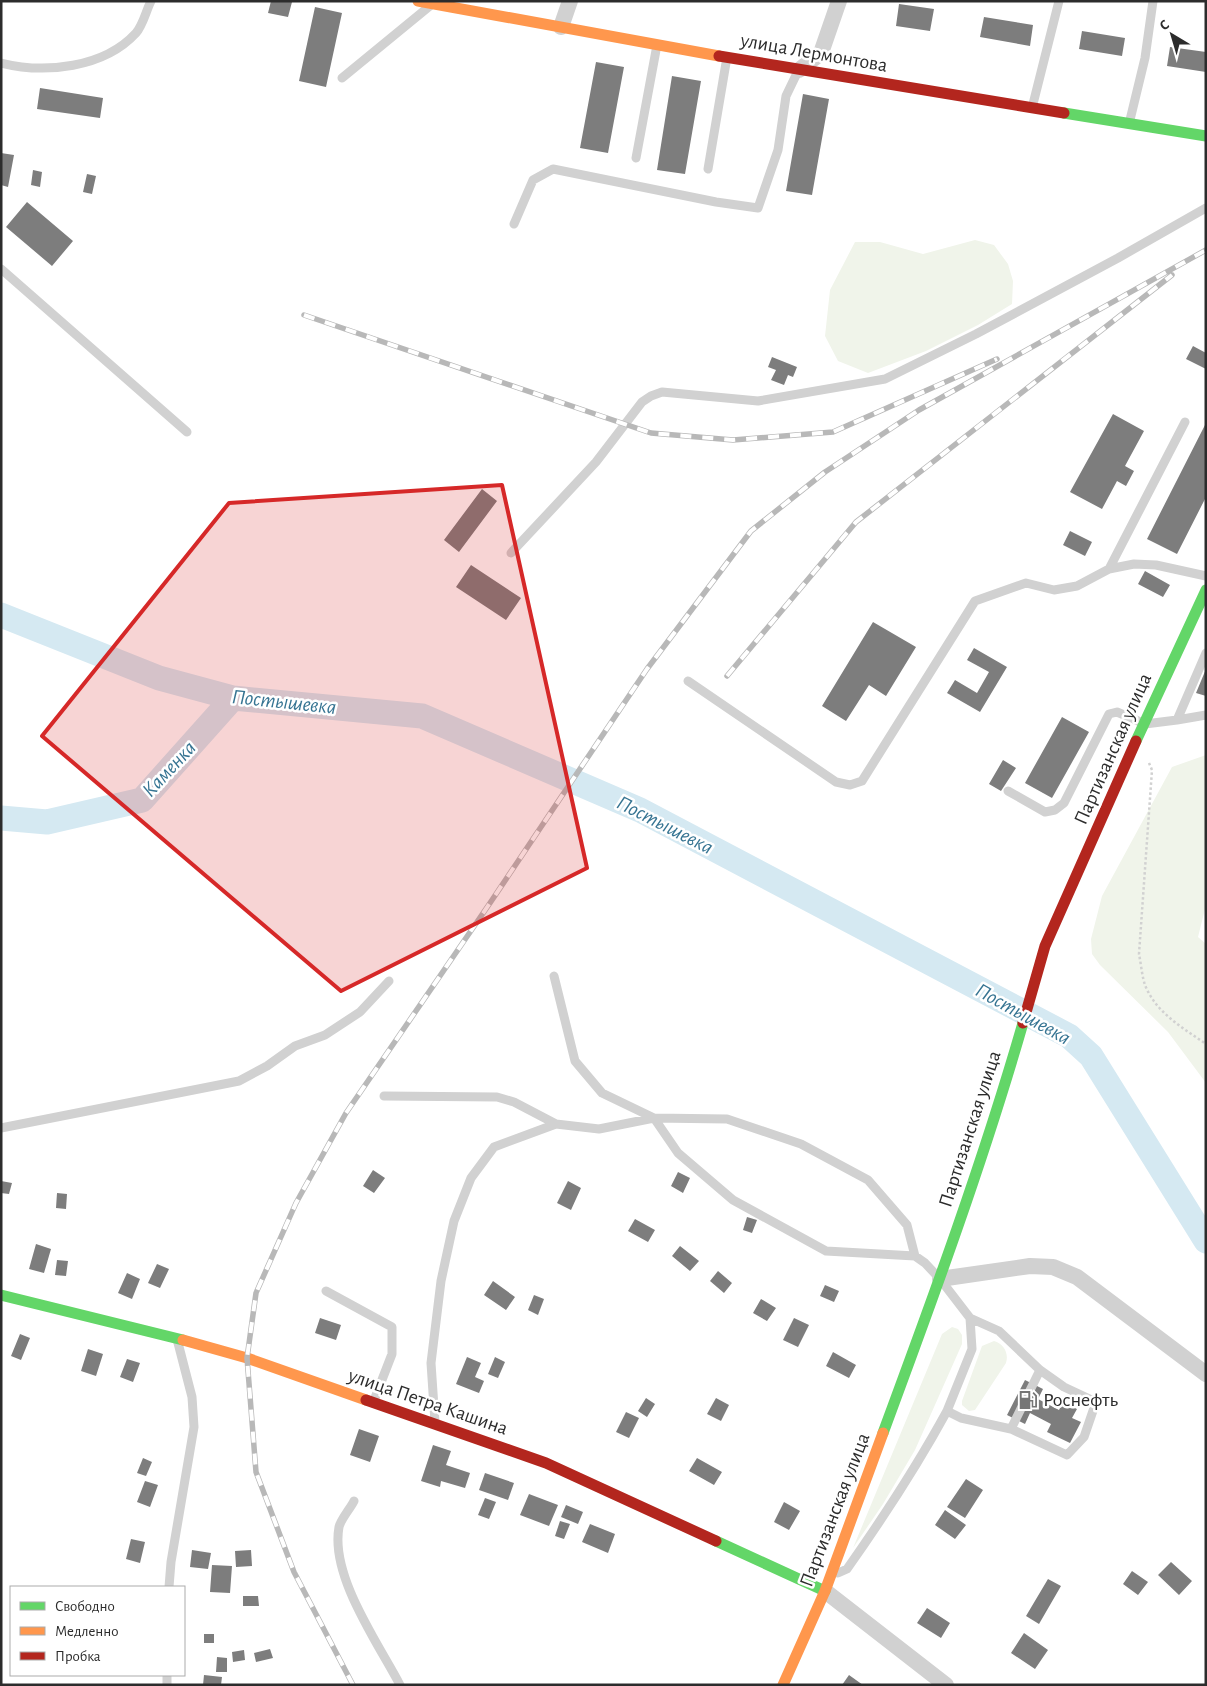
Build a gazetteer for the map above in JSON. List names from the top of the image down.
{
  "streets": {
    "main road": ["улица Лермонтова", "Партизанская улица", "улица Петра Кашина"]
  },
  "crossings": [
    ["Партизанская улица", "улица Петра Кашина"]
  ],
  "water": ["Постышевка", "Каменка"],
  "places": {
    "fuel station": ["Роснефть"]
  },
  "legend": ["Свободно", "Медленно", "Пробка"],
  "north": "top left"
}
